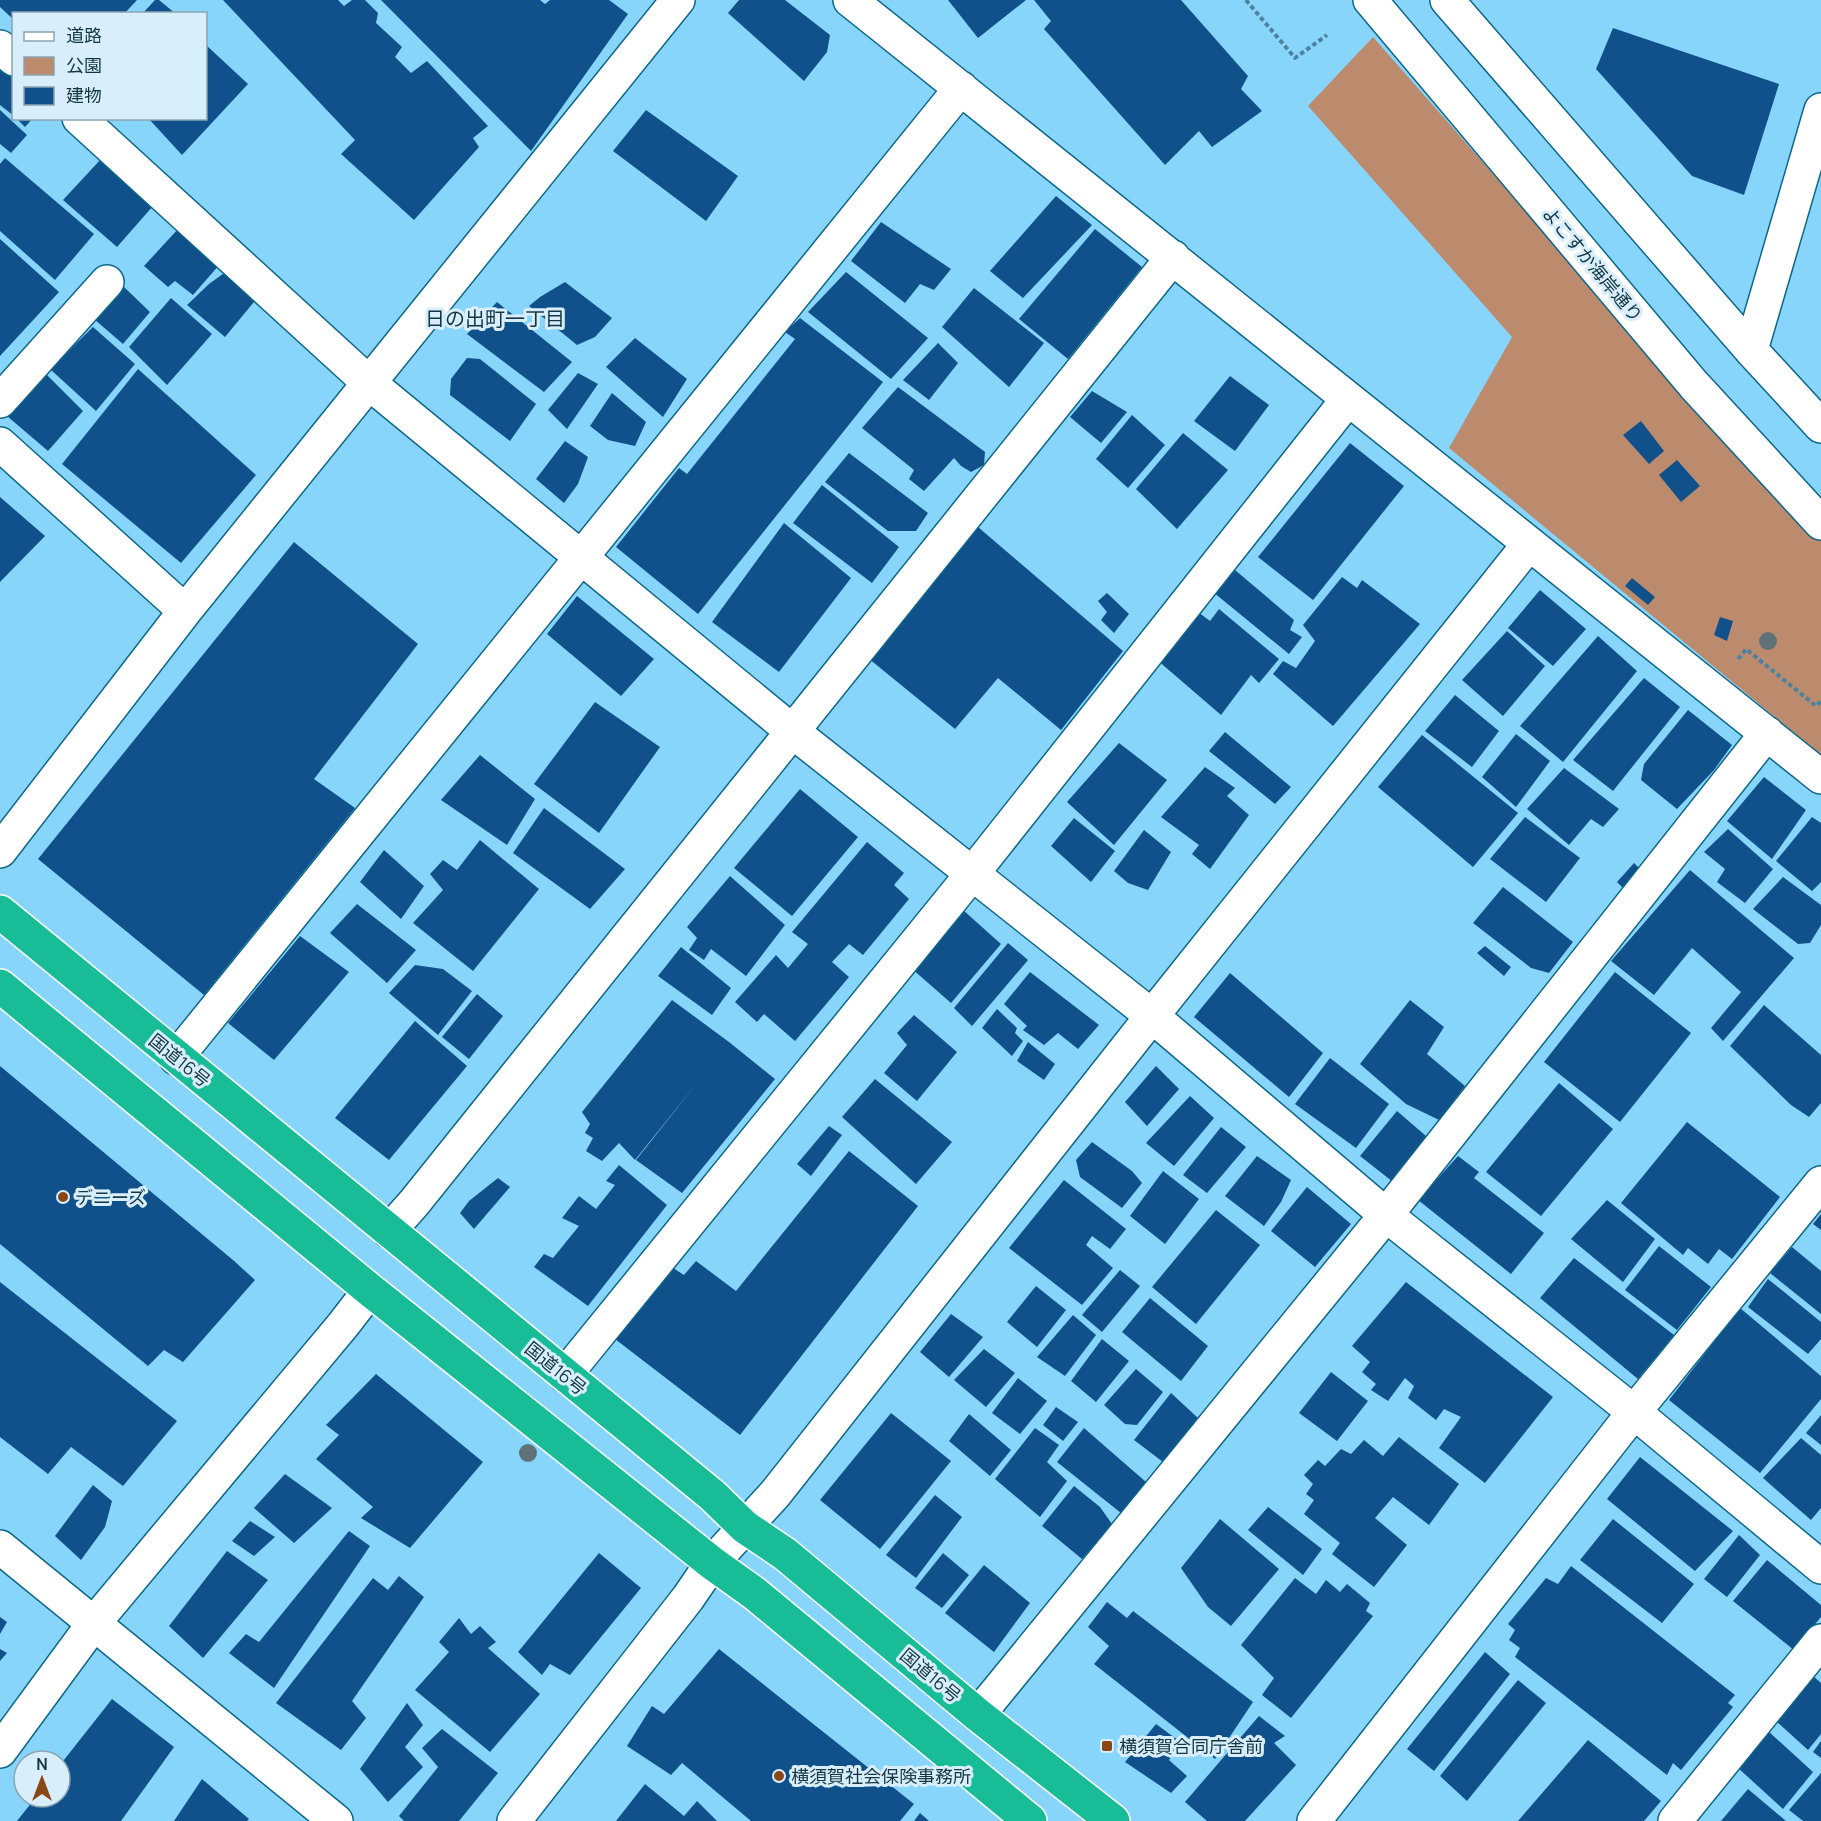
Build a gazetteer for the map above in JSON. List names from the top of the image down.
{
  "streets": {
    "highway": ["国道16号"],
    "street": ["よこすか海岸通り"]
  },
  "districts": ["日の出町一丁目"],
  "places": {
    "other": ["デニーズ", "横須賀社会保険事務所"],
    "transit": ["横須賀合同庁舎前"]
  },
  "legend": ["道路", "公園", "建物"],
  "north": "top"
}
